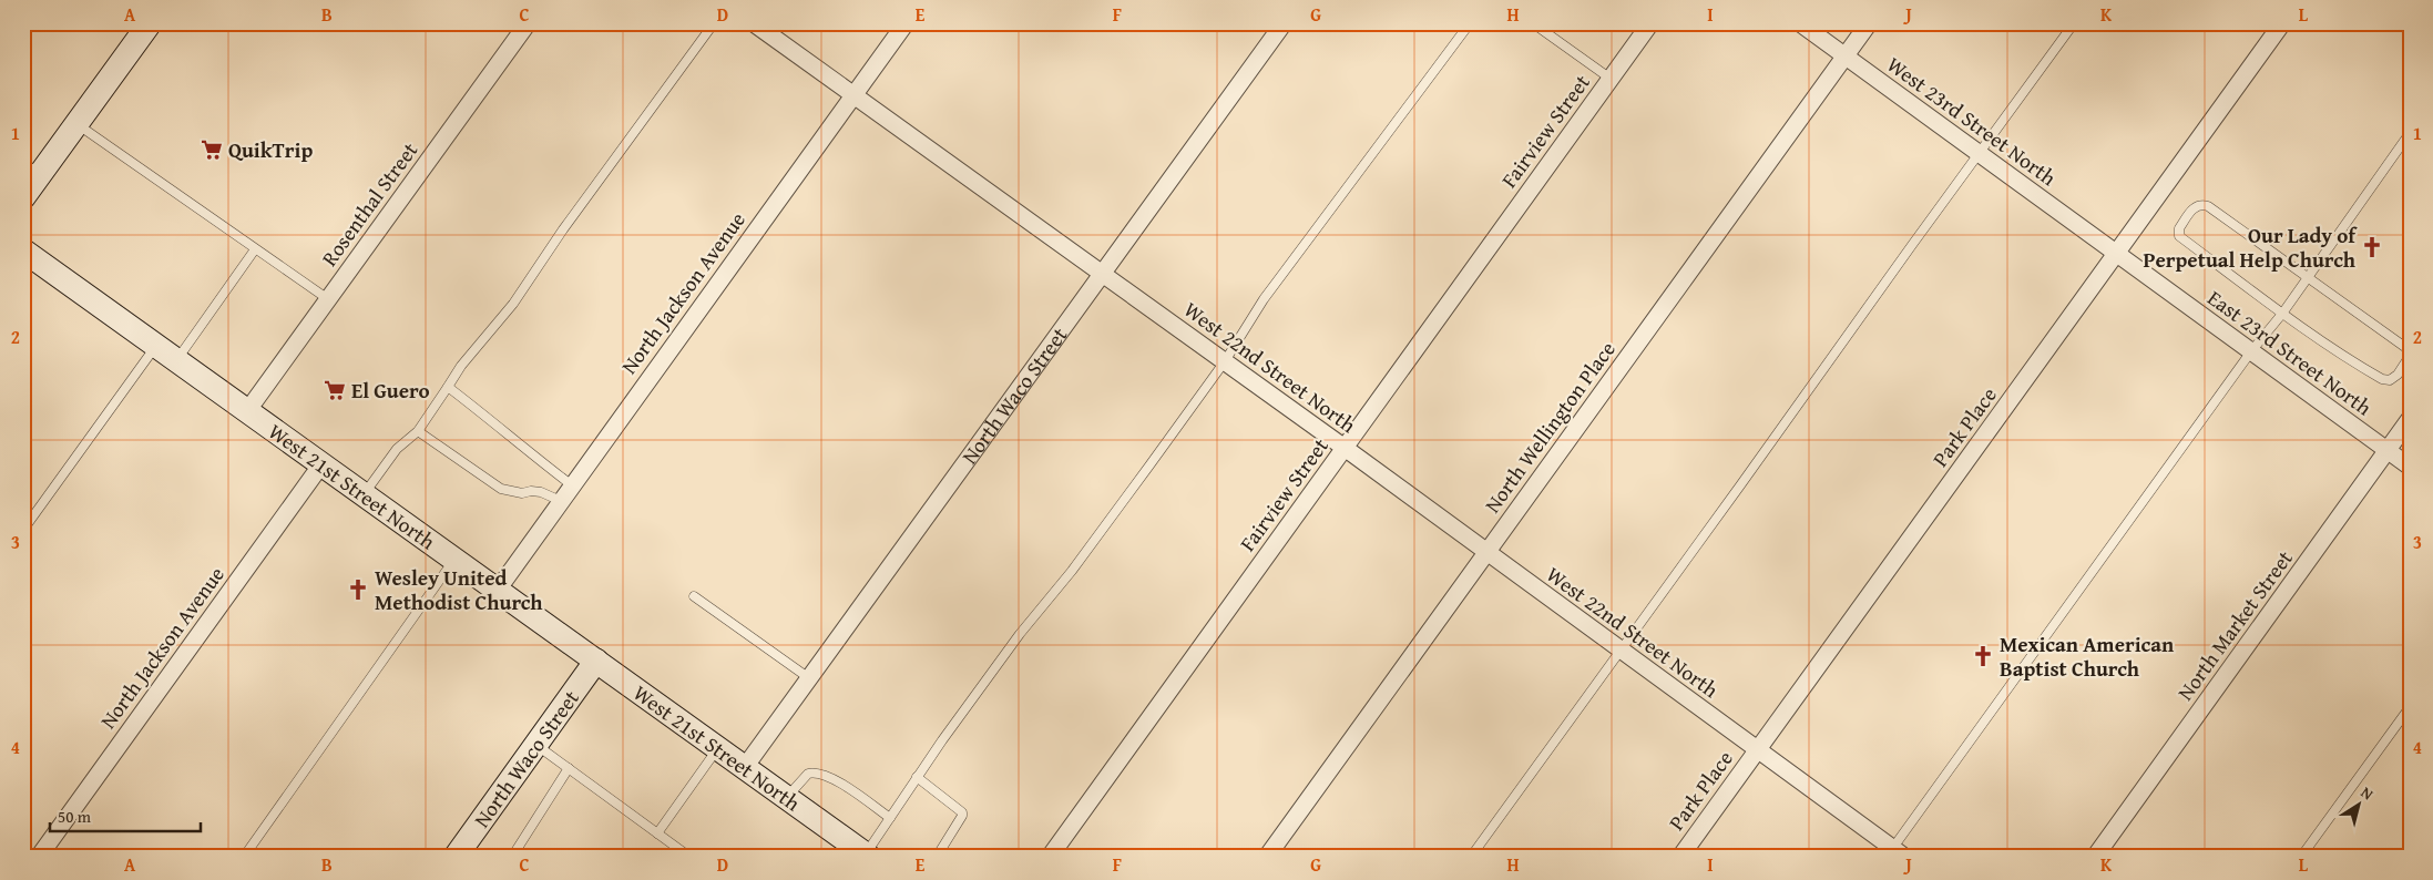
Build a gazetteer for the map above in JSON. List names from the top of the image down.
{
  "streets": {
    "main road": ["North Waco Street", "West 21st Street North"],
    "street": [
      "West 23rd Street North",
      "Fairview Street",
      "Rosenthal Street",
      "North Jackson Avenue",
      "East 23rd Street North",
      "West 22nd Street North",
      "North Wellington Place",
      "Park Place",
      "North Market Street"
    ]
  },
  "crossings": [
    ["West 23rd Street North", "East 23rd Street North"],
    ["West 23rd Street North", "North Wellington Place"],
    ["West 23rd Street North", "Park Place"],
    ["Fairview Street", "West 22nd Street North"],
    ["Rosenthal Street", "West 21st Street North"],
    ["North Jackson Avenue", "West 22nd Street North"],
    ["North Jackson Avenue", "West 21st Street North"],
    ["East 23rd Street North", "Park Place"],
    ["East 23rd Street North", "North Market Street"],
    ["West 22nd Street North", "North Waco Street"],
    ["West 22nd Street North", "North Wellington Place"],
    ["West 22nd Street North", "Park Place"],
    ["North Waco Street", "West 21st Street North"]
  ],
  "places": {
    "supermarket": ["QuikTrip", "El Guero"],
    "church": ["Our Lady of Perpetual Help Church", "Wesley United Methodist Church", "Mexican American Baptist Church"]
  },
  "scale_bar": "50 m",
  "north": "top right",
  "grid": {
    "columns": [
      "A",
      "B",
      "C",
      "D",
      "E",
      "F",
      "G",
      "H",
      "I",
      "J",
      "K",
      "L"
    ],
    "rows": [
      "1",
      "2",
      "3",
      "4"
    ]
  }
}
